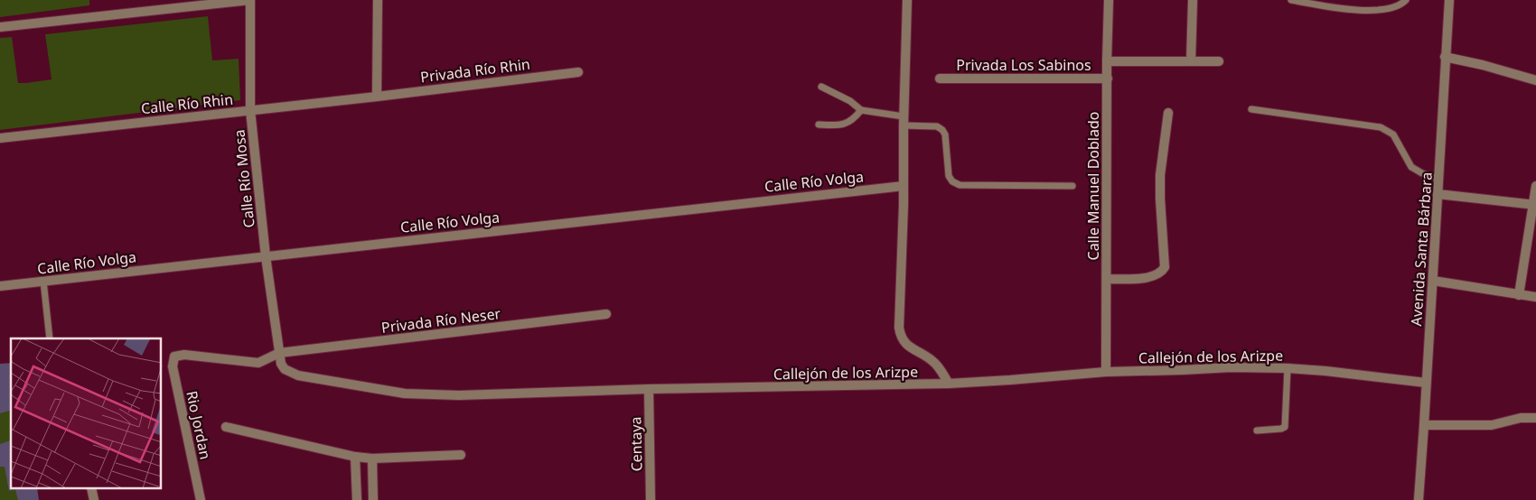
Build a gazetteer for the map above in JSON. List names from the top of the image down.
{
  "streets": {
    "street": [
      "Privada Los Sabinos",
      "Privada Río Rhin",
      "Calle Río Rhin",
      "Calle Río Mosa",
      "Calle Río Volga",
      "Calle Manuel Doblado",
      "Avenida Santa Bárbara",
      "Privada Río Neser",
      "Callejón de los Arizpe",
      "Rio Jordan",
      "Centaya"
    ]
  },
  "crossings": [
    ["Privada Los Sabinos", "Calle Manuel Doblado"],
    ["Privada Río Rhin", "Calle Río Rhin"],
    ["Calle Río Rhin", "Calle Río Mosa"],
    ["Calle Río Mosa", "Calle Río Volga"],
    ["Calle Río Mosa", "Privada Río Neser"],
    ["Calle Río Mosa", "Callejón de los Arizpe"],
    ["Calle Manuel Doblado", "Callejón de los Arizpe"],
    ["Avenida Santa Bárbara", "Callejón de los Arizpe"],
    ["Privada Río Neser", "Callejón de los Arizpe"],
    ["Privada Río Neser", "Rio Jordan"],
    ["Callejón de los Arizpe", "Centaya"]
  ]
}
